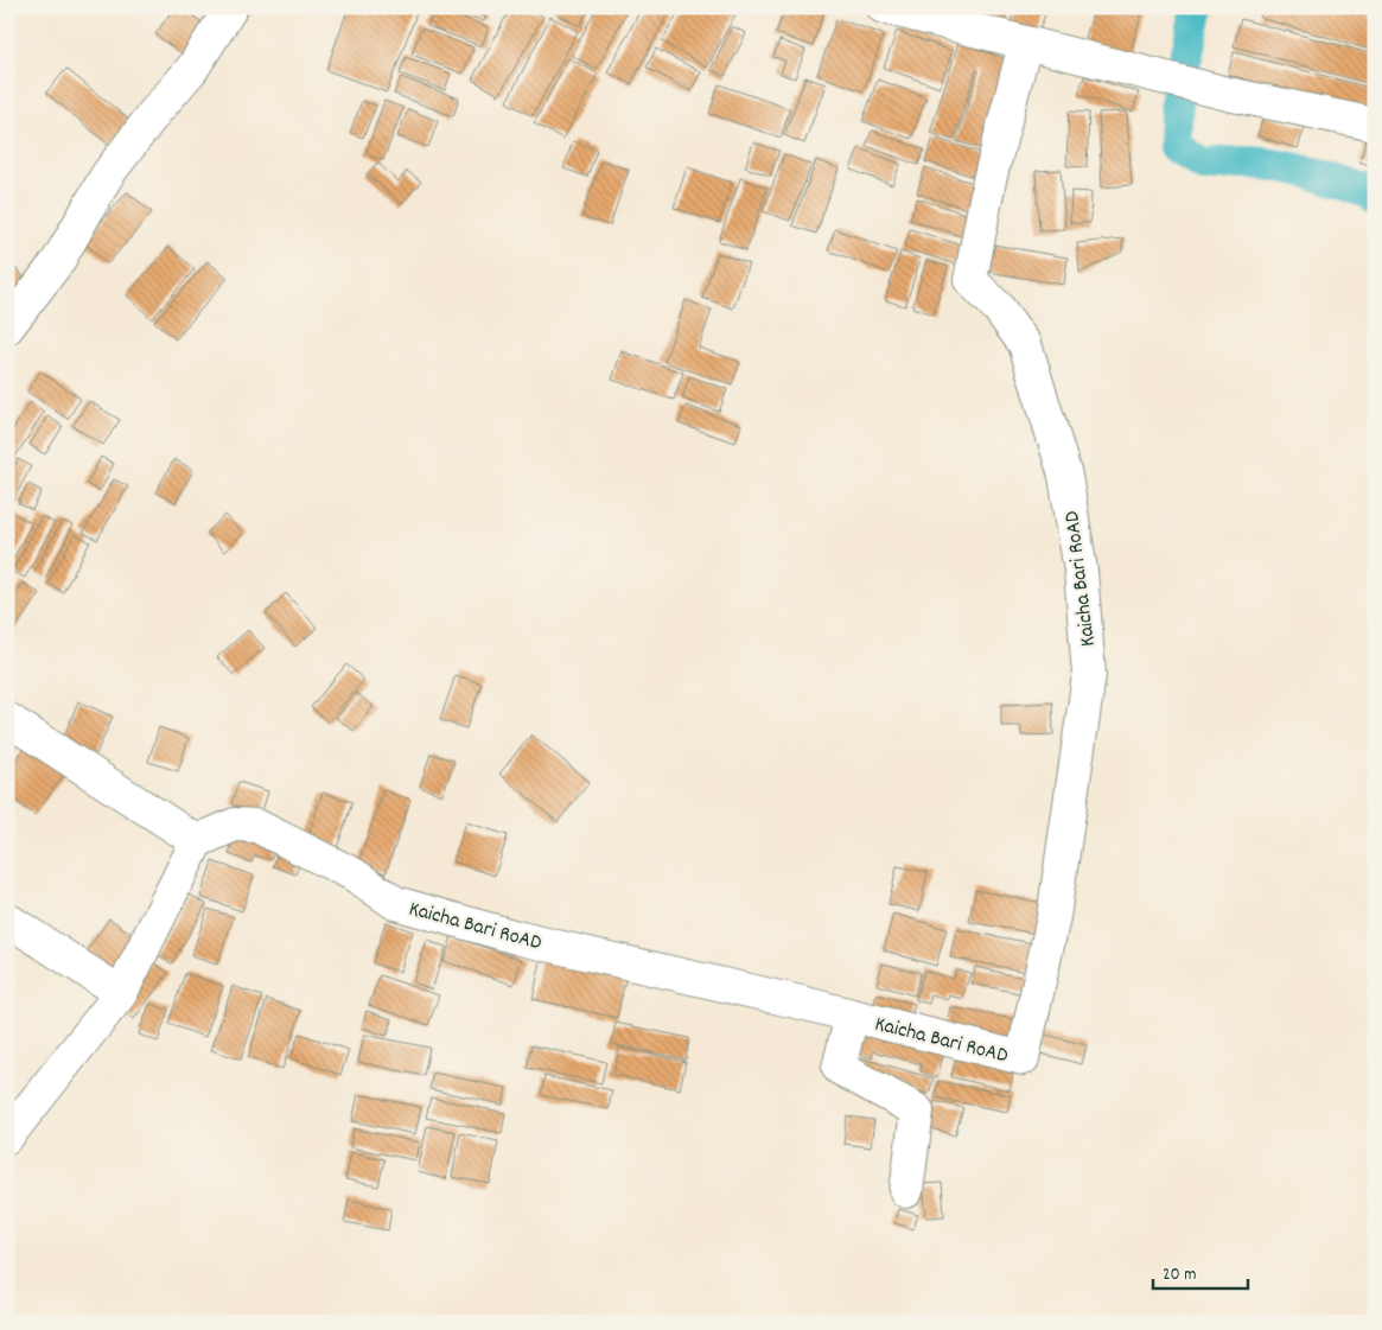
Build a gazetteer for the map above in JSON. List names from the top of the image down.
{
  "streets": {
    "street": ["Kaicha Bari RoAD"]
  },
  "scale_bar": "20 m"
}
